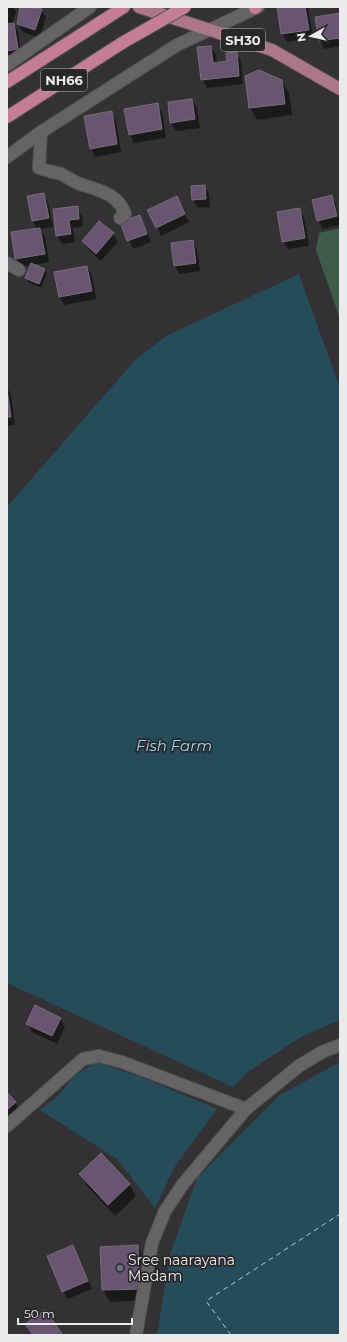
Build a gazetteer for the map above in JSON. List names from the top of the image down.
{
  "streets": {
    "highway": ["NH66"],
    "main road": ["SH30"]
  },
  "water": ["Fish Farm"],
  "places": ["Sree naarayana Madam"],
  "scale_bar": "50 m",
  "north": "left"
}
